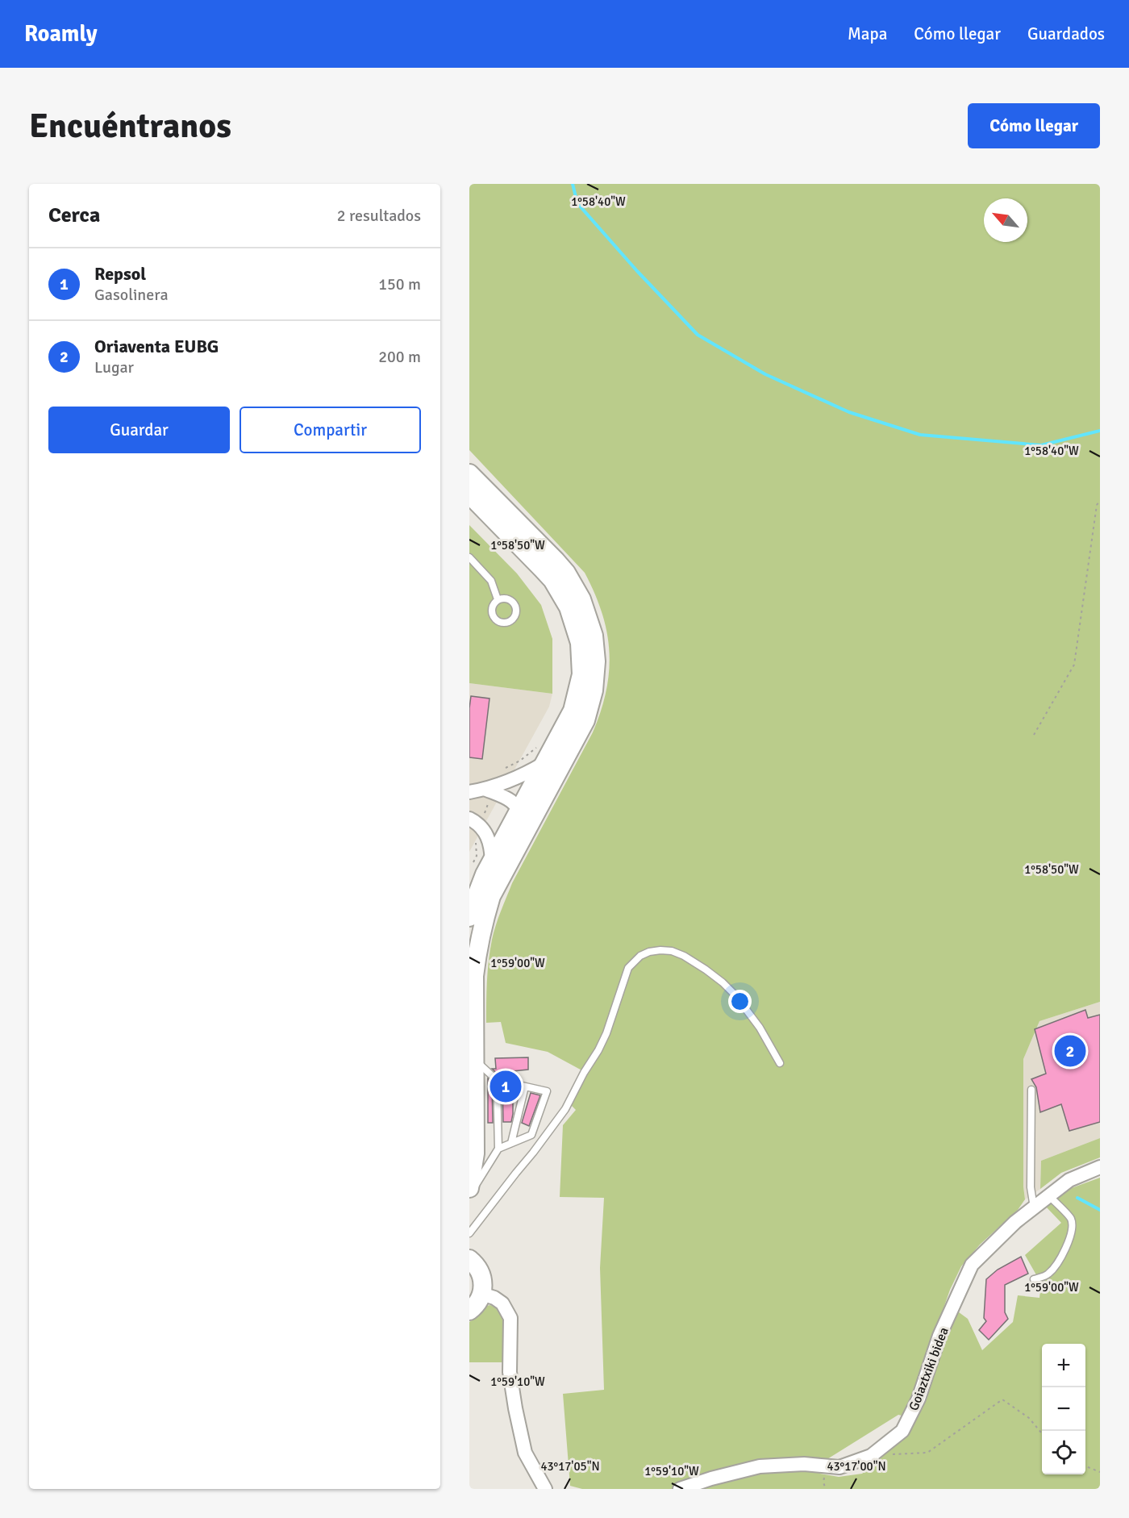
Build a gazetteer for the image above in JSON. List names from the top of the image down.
{
  "streets": {
    "street": ["Goiaztxiki bidea"]
  },
  "north": "top left",
  "page": {
    "header": "Roamly",
    "nav": ["Mapa", "Cómo llegar", "Guardados"],
    "buttons": [
      "Cómo llegar",
      ["Guardar", "Compartir"]
    ],
    "title": "Encuéntranos",
    "heading": ["Cerca", "2 resultados"],
    "list": [
      {
        "mark": "1",
        "name": "Repsol",
        "note": "Gasolinera",
        "value": "150 m"
      },
      {
        "mark": "2",
        "name": "Oriaventa EUBG",
        "note": "Lugar",
        "value": "200 m"
      }
    ],
    "pins": ["2", "1"],
    "map_buttons": ["+", "−"]
  },
  "coordinates": [
    "1°58'40\"W",
    "1°58'50\"W",
    "1°59'00\"W",
    "1°59'10\"W",
    "43°17'05\"N",
    "43°17'00\"N"
  ]
}
